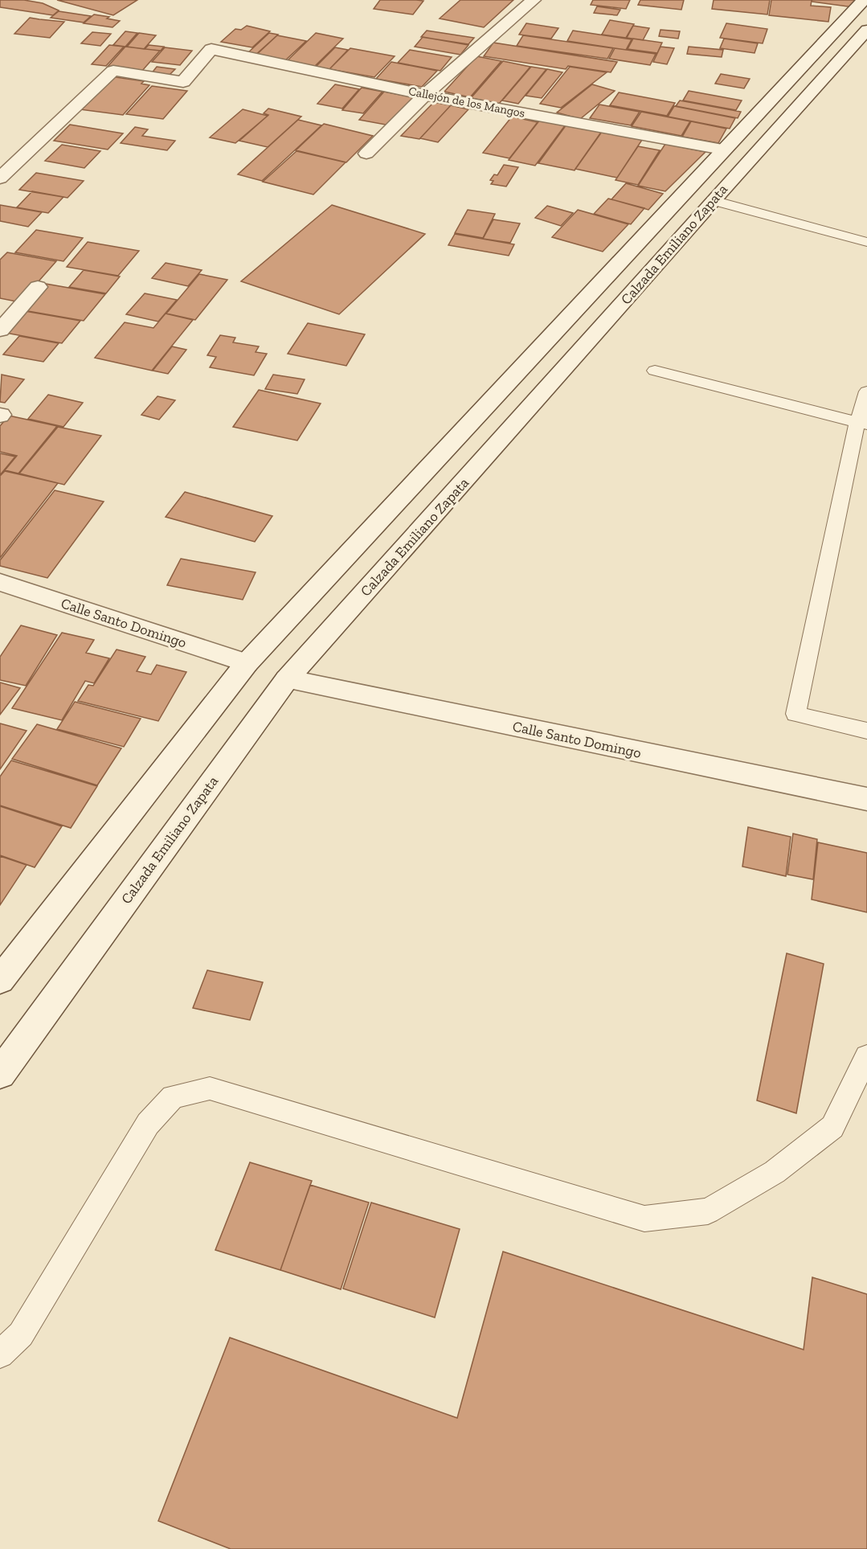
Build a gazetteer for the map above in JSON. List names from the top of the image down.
{
  "streets": {
    "main road": ["Callejón de los Mangos", "Calzada Emiliano Zapata", "Calle Santo Domingo"]
  },
  "crossings": [
    ["Callejón de los Mangos", "Calzada Emiliano Zapata"],
    ["Calzada Emiliano Zapata", "Calle Santo Domingo"]
  ]
}
